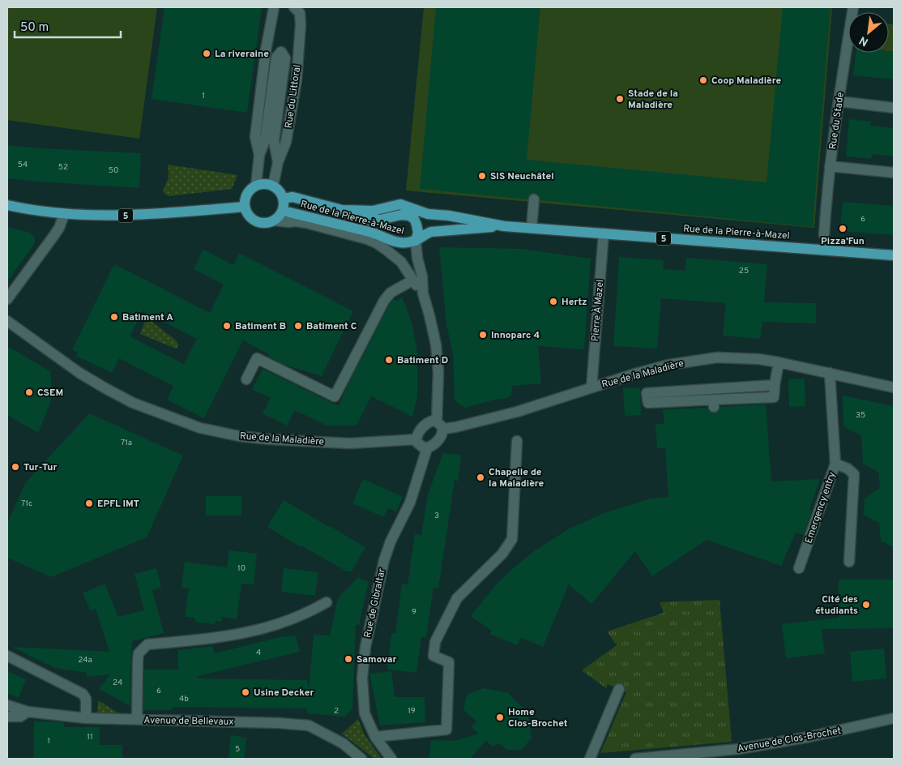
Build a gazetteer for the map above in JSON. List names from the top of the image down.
{
  "streets": {
    "main road": ["5", "Rue de la Pierre-à-Mazel"],
    "street": [
      "Rue du Littoral",
      "Rue du Stade",
      "Pierre À Mazel",
      "Rue de la Maladière",
      "Emergency entry",
      "Rue de Gibraltar",
      "Avenue de Bellevaux",
      "Avenue de Clos-Brochet"
    ]
  },
  "crossings": [
    ["Rue du Littoral", "5"],
    ["Rue du Littoral", "Rue de la Pierre-à-Mazel"],
    ["5", "Rue de la Pierre-à-Mazel"],
    ["Rue de la Pierre-à-Mazel", "Pierre À Mazel"],
    ["Pierre À Mazel", "Rue de la Maladière"],
    ["Rue de la Maladière", "Emergency entry"],
    ["Rue de la Maladière", "Rue de Gibraltar"]
  ],
  "places": [
    "La riveraine",
    "Coop Maladière",
    "Stade de la Maladière",
    "SIS Neuchâtel",
    "Pizza'Fun",
    "Hertz",
    "Batiment A",
    "Batiment B",
    "Batiment C",
    "Innoparc 4",
    "Batiment D",
    "CSEM",
    "Tur-Tur",
    "Chapelle de la Maladière",
    "EPFL IMT",
    "Cité des étudiants",
    "Samovar",
    "Usine Decker",
    "Home Clos-Brochet"
  ],
  "house_numbers": [
    "1",
    "54",
    "52",
    "50",
    "6",
    "25",
    "35",
    "71a",
    "71c",
    "3",
    "10",
    "9",
    "4",
    "24a",
    "24",
    "6",
    "4b",
    "2",
    "19",
    "11",
    "1",
    "5"
  ],
  "scale_bar": "50 m",
  "north": "bottom left"
}
